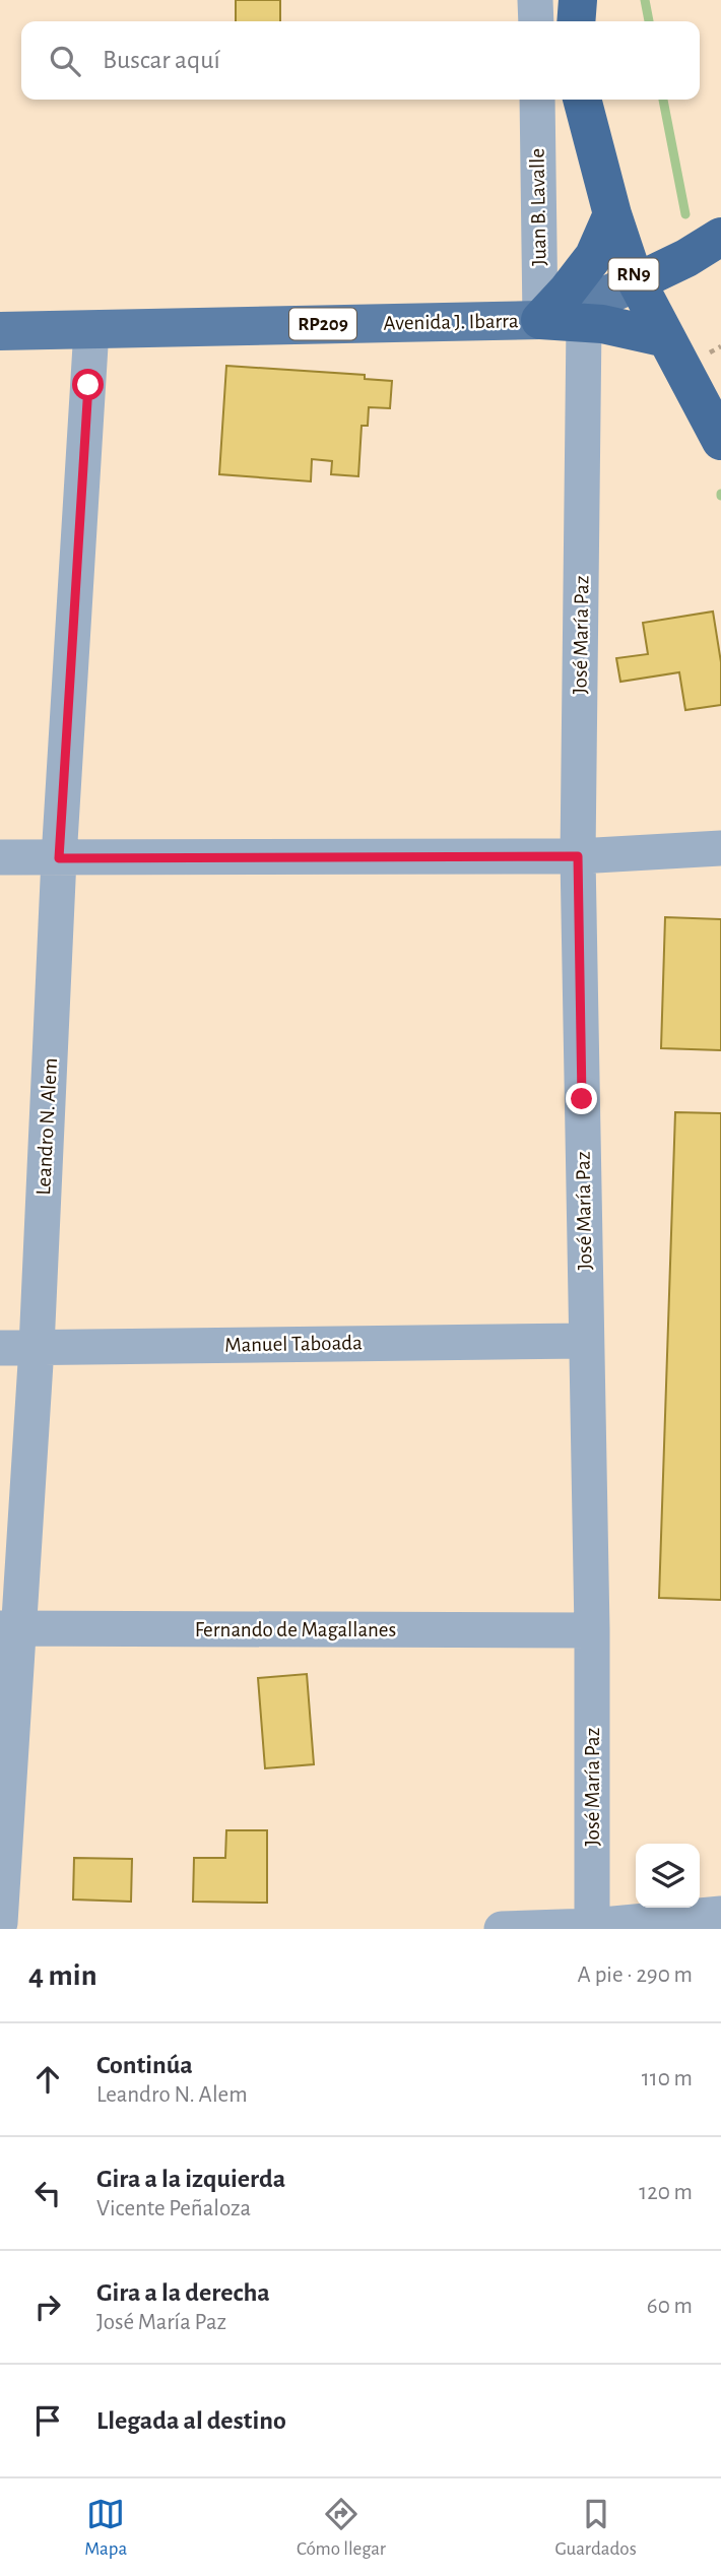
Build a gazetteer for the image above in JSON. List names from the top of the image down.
{
  "streets": {
    "highway": ["RN9"],
    "main road": ["Avenida J. Ibarra", "RP209"],
    "street": [
      "Juan B. Lavalle",
      "José María Paz",
      "Leandro N. Alem",
      "Manuel Taboada",
      "Fernando de Magallanes"
    ]
  },
  "crossings": [
    ["Juan B. Lavalle", "Avenida J. Ibarra"],
    ["RN9", "Avenida J. Ibarra"],
    ["Avenida J. Ibarra", "Leandro N. Alem"],
    ["José María Paz", "Manuel Taboada"],
    ["José María Paz", "Fernando de Magallanes"],
    ["Leandro N. Alem", "Manuel Taboada"],
    ["Leandro N. Alem", "Fernando de Magallanes"]
  ],
  "page": {
    "search": "Buscar aquí",
    "heading": ["4 min", "A pie · 290 m"],
    "list": [
      ["Continúa", "Leandro N. Alem", "110 m"],
      ["Gira a la izquierda", "Vicente Peñaloza", "120 m"],
      ["Gira a la derecha", "José María Paz", "60 m"],
      "Llegada al destino"
    ],
    "nav": ["Mapa", "Cómo llegar", "Guardados"]
  }
}
